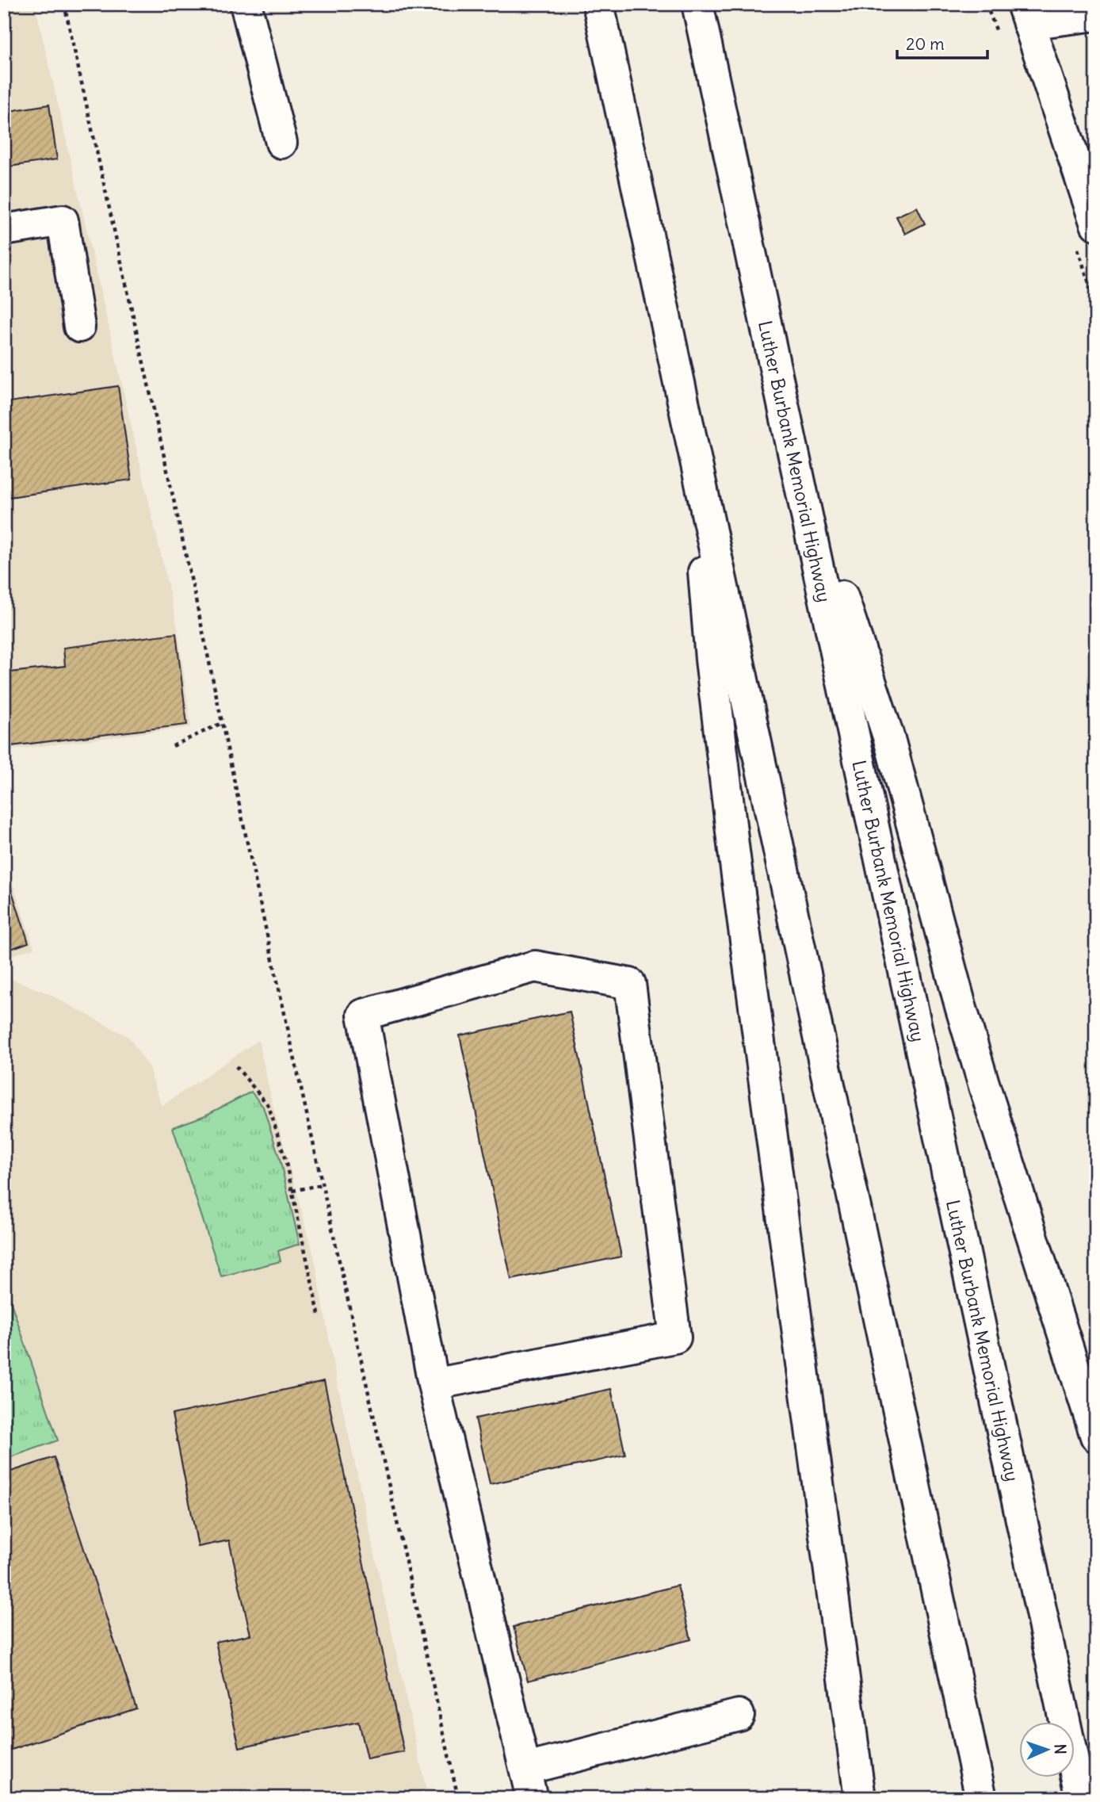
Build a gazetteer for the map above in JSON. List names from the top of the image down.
{
  "streets": {
    "main road": ["Luther Burbank Memorial Highway"]
  },
  "scale_bar": "20 m",
  "north": "right"
}
